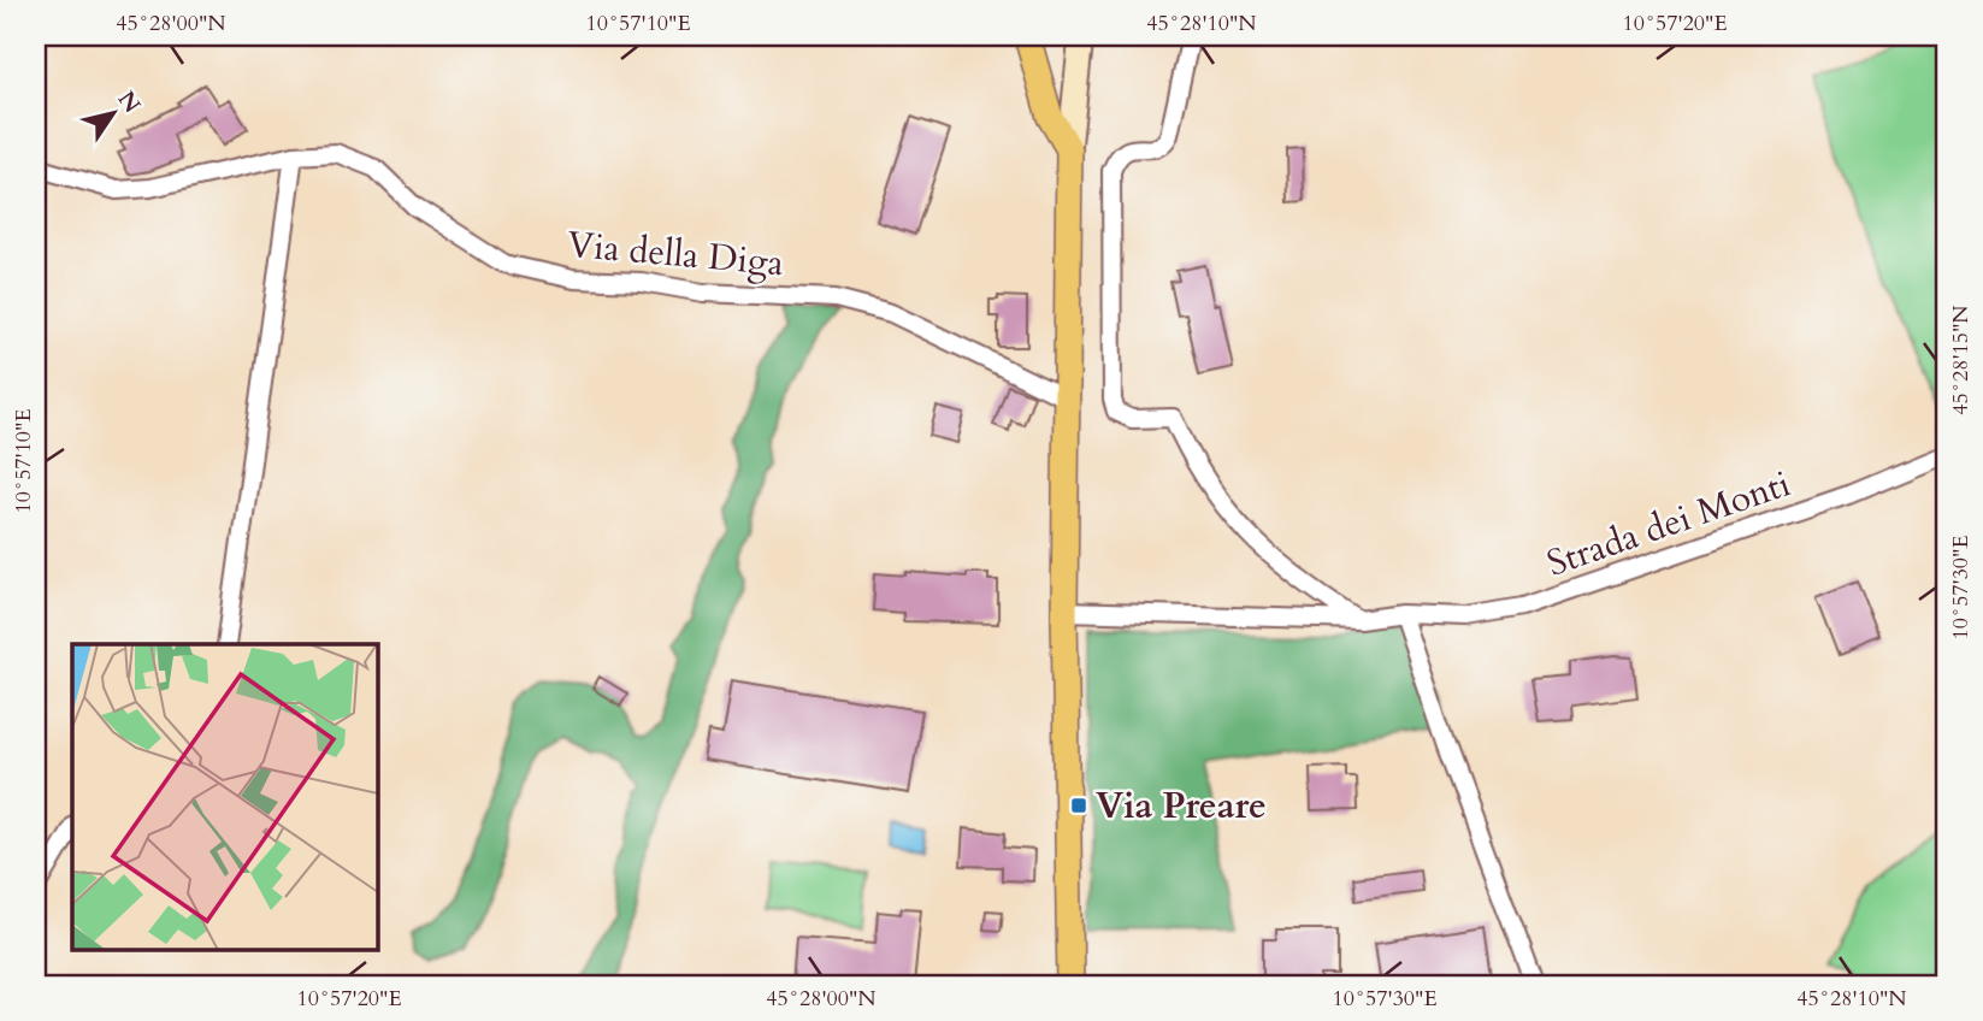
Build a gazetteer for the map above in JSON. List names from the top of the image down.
{
  "streets": {
    "street": ["Via della Diga", "Strada dei Monti"]
  },
  "places": {
    "transit": ["Via Preare"]
  },
  "north": "top right",
  "coordinates": [
    "45°28'00\"N",
    "10°57'10\"E",
    "45°28'10\"N",
    "10°57'20\"E",
    "45°28'15\"N",
    "10°57'30\"E"
  ]
}
